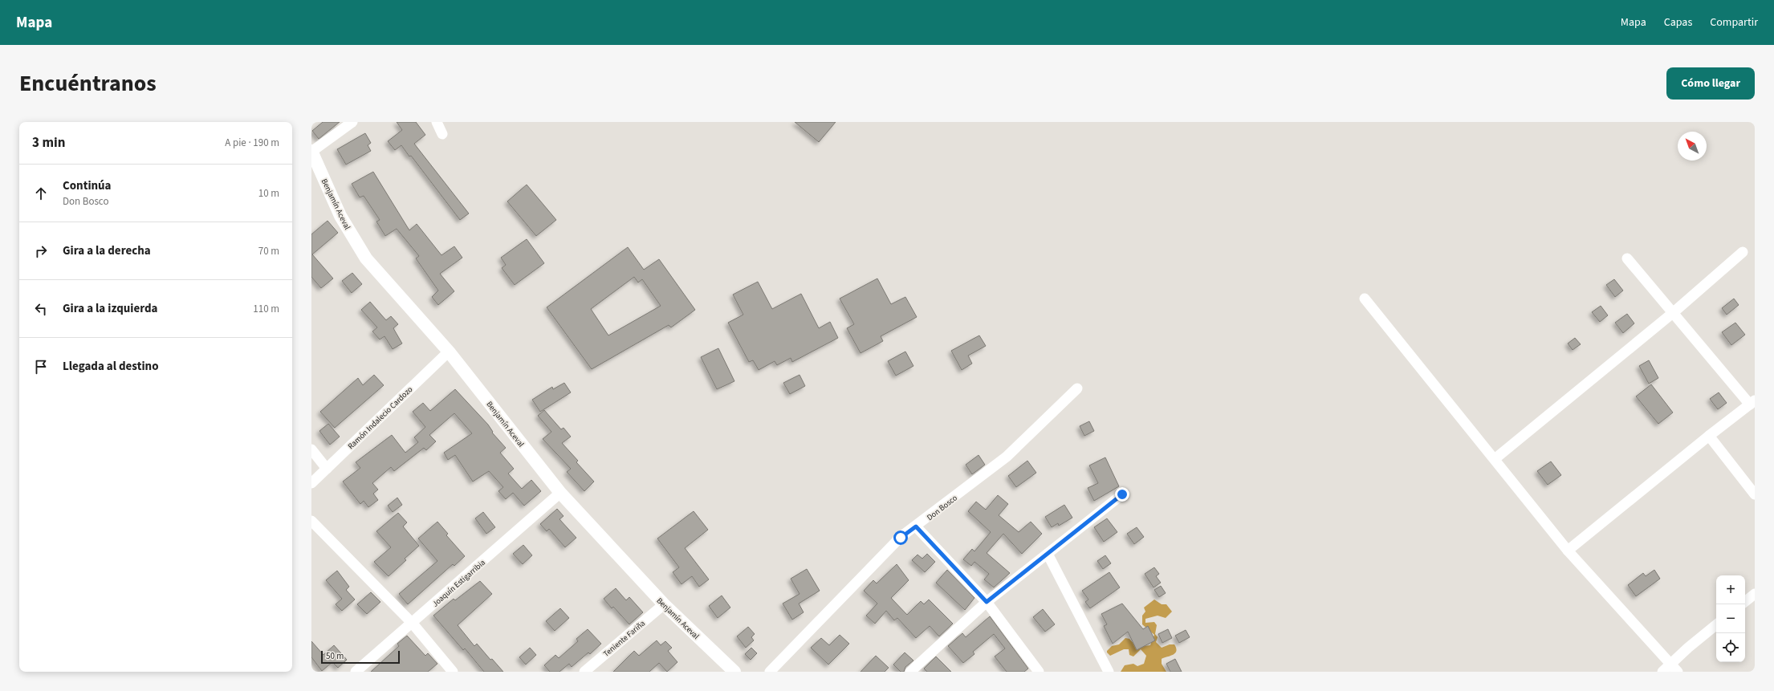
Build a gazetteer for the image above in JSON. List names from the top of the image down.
{
  "streets": {
    "street": [
      "Benjamín Aceval",
      "Ramón Indalecio Cardozo",
      "Don Bosco",
      "Joaquín Estigarribia",
      "Teniente Fariña"
    ]
  },
  "crossings": [
    ["Benjamín Aceval", "Ramón Indalecio Cardozo"],
    ["Benjamín Aceval", "Joaquín Estigarribia"],
    ["Benjamín Aceval", "Teniente Fariña"]
  ],
  "scale_bar": "50 m",
  "north": "top left",
  "page": {
    "header": "Mapa",
    "nav": ["Mapa", "Capas", "Compartir"],
    "title": "Encuéntranos",
    "buttons": "Cómo llegar",
    "heading": ["3 min", "A pie · 190 m"],
    "list": [
      ["Continúa", "Don Bosco", "10 m"],
      ["Gira a la derecha", "70 m"],
      ["Gira a la izquierda", "110 m"],
      "Llegada al destino"
    ],
    "map_buttons": ["+", "−"],
    "scale": "50 m"
  }
}
